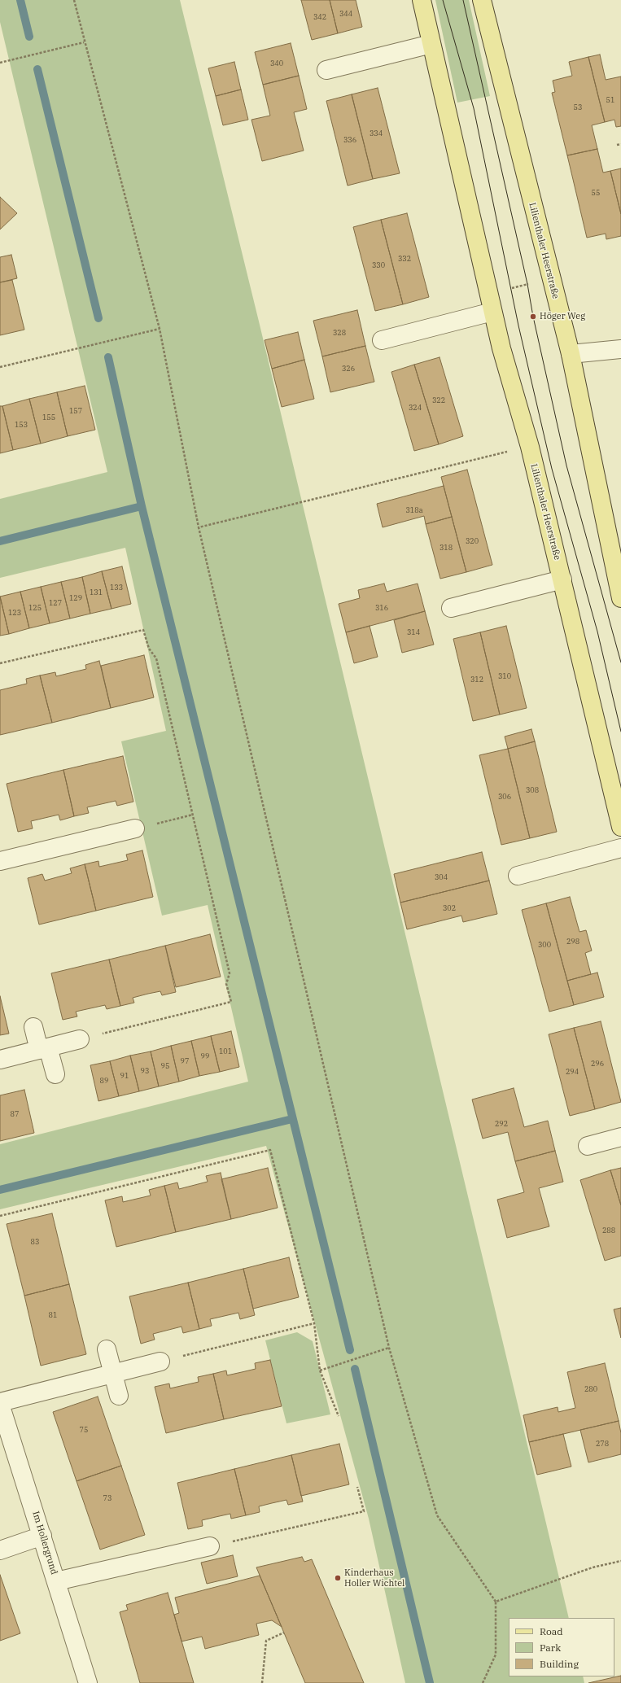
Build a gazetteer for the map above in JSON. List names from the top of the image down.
{
  "streets": {
    "main road": ["Lilienthaler Heerstraße"],
    "street": ["Im Hollergrund"]
  },
  "places": ["Höger Weg", "Kinderhaus Holler Wichtel"],
  "house_numbers": [
    "344",
    "342",
    "340",
    "51",
    "53",
    "334",
    "336",
    "55",
    "332",
    "330",
    "328",
    "326",
    "322",
    "324",
    "157",
    "155",
    "153",
    "318a",
    "320",
    "318",
    "133",
    "131",
    "129",
    "127",
    "125",
    "316",
    "123",
    "314",
    "310",
    "312",
    "308",
    "306",
    "304",
    "302",
    "298",
    "300",
    "101",
    "99",
    "97",
    "296",
    "95",
    "93",
    "294",
    "91",
    "89",
    "87",
    "292",
    "288",
    "83",
    "81",
    "280",
    "75",
    "278",
    "73"
  ],
  "legend": ["Road", "Park", "Building"]
}
